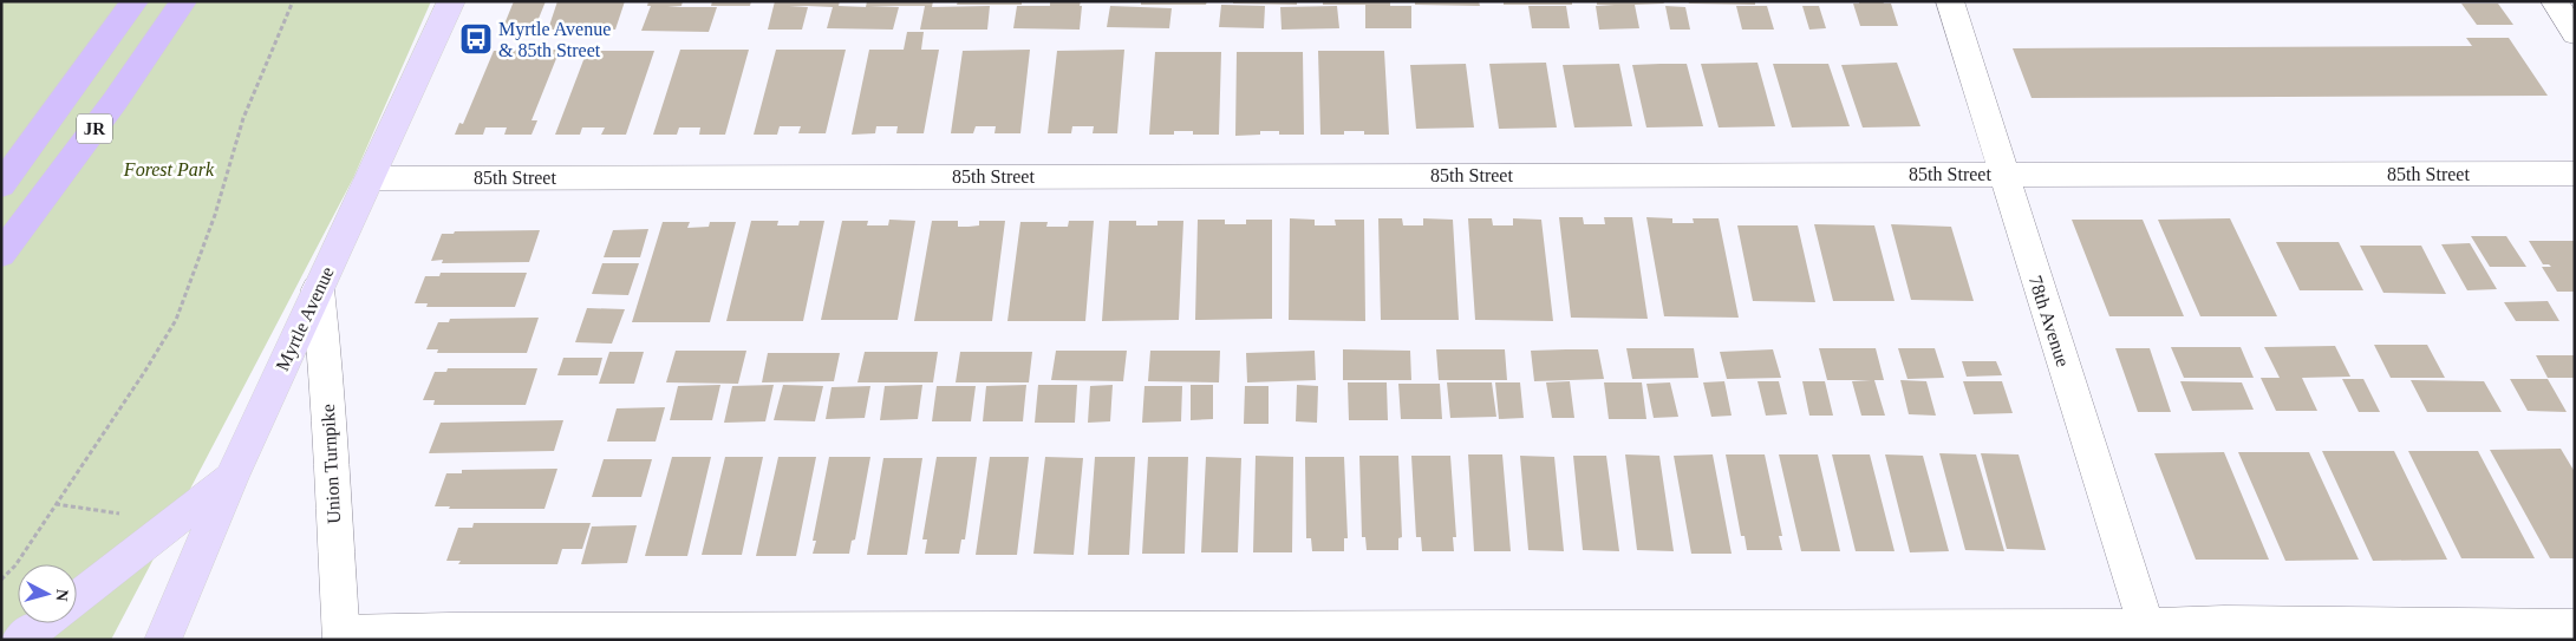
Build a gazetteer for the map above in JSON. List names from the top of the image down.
{
  "streets": {
    "highway": ["JR"],
    "main road": ["Myrtle Avenue"],
    "street": ["85th Street", "78th Avenue", "Union Turnpike"]
  },
  "crossings": [
    ["85th Street", "Myrtle Avenue"],
    ["85th Street", "78th Avenue"],
    ["Myrtle Avenue", "Union Turnpike"]
  ],
  "parks": ["Forest Park"],
  "places": {
    "bus stop": ["Myrtle Avenue & 85th Street"]
  },
  "north": "right"
}
